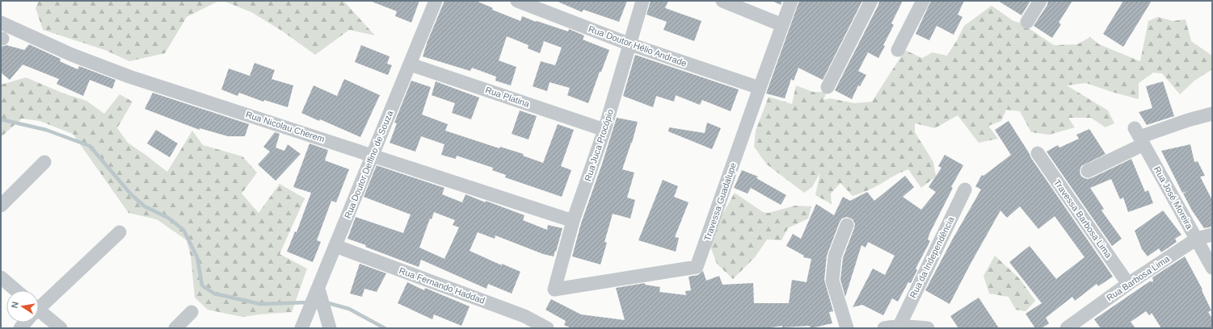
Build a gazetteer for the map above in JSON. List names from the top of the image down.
{
  "streets": {
    "street": [
      "Rua Doutor Hélio Andrade",
      "Rua Platina",
      "Rua Nicolau Cherem",
      "Rua Juca Procópio",
      "Rua Doutor Delfino de Souza",
      "Rua José Moreira",
      "Travessa Guadalupe",
      "Travessa Barbosa Lima",
      "Rua da Independência",
      "Rua Barbosa Lima",
      "Rua Fernando Haddad"
    ]
  },
  "crossings": [
    ["Rua Doutor Hélio Andrade", "Rua Juca Procópio"],
    ["Rua Doutor Hélio Andrade", "Travessa Guadalupe"],
    ["Rua Platina", "Rua Juca Procópio"],
    ["Rua Platina", "Rua Doutor Delfino de Souza"],
    ["Rua Nicolau Cherem", "Rua Juca Procópio"],
    ["Rua Nicolau Cherem", "Rua Doutor Delfino de Souza"],
    ["Rua Juca Procópio", "Travessa Guadalupe"],
    ["Rua Doutor Delfino de Souza", "Rua Fernando Haddad"],
    ["Rua José Moreira", "Rua Barbosa Lima"],
    ["Travessa Barbosa Lima", "Rua Barbosa Lima"]
  ],
  "north": "left"
}
